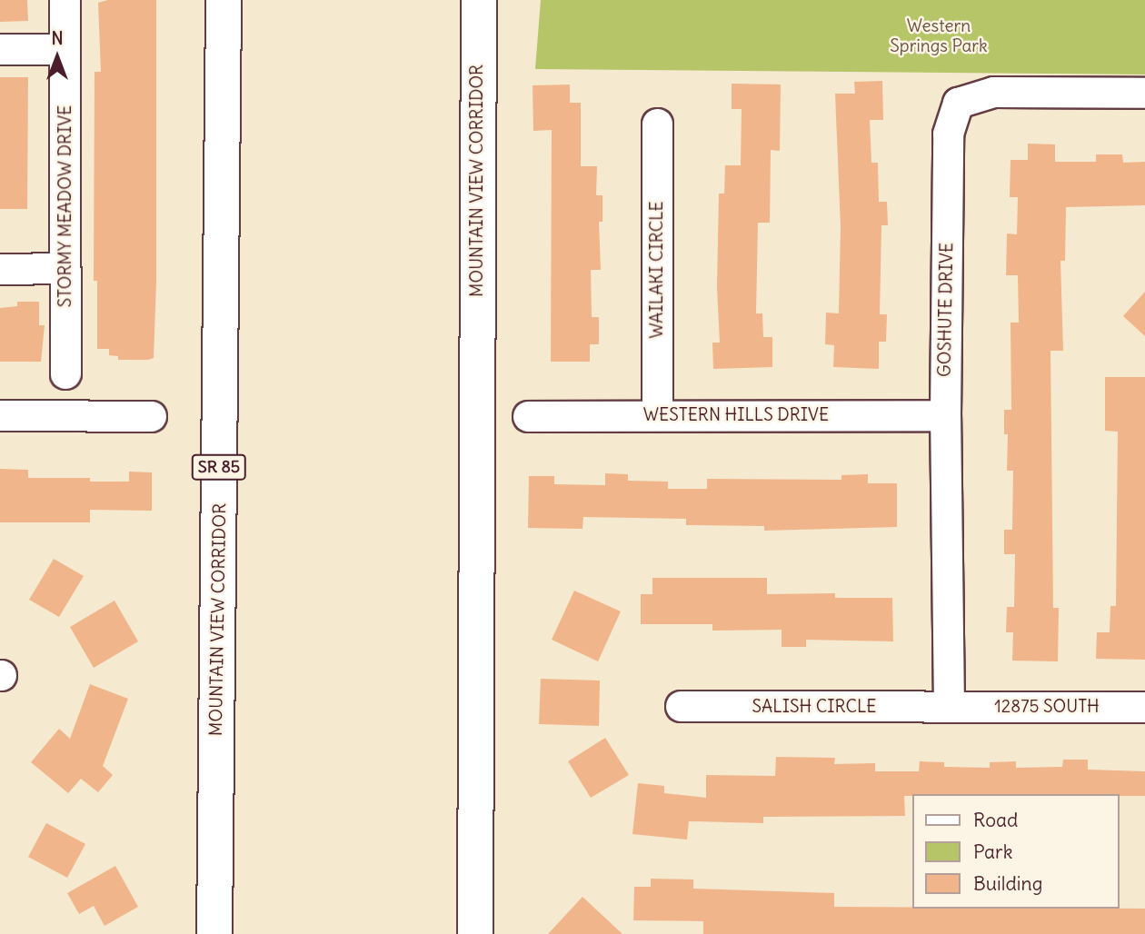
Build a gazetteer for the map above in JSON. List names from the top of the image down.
{
  "streets": {
    "highway": ["MOUNTAIN VIEW CORRIDOR", "SR 85"],
    "street": [
      "STORMY MEADOW DRIVE",
      "WAILAKI CIRCLE",
      "GOSHUTE DRIVE",
      "WESTERN HILLS DRIVE",
      "SALISH CIRCLE",
      "12875 SOUTH"
    ]
  },
  "crossings": [
    ["WAILAKI CIRCLE", "WESTERN HILLS DRIVE"],
    ["GOSHUTE DRIVE", "WESTERN HILLS DRIVE"],
    ["GOSHUTE DRIVE", "SALISH CIRCLE"],
    ["GOSHUTE DRIVE", "12875 SOUTH"],
    ["SALISH CIRCLE", "12875 SOUTH"]
  ],
  "parks": ["Western Springs Park"],
  "legend": ["Road", "Park", "Building"],
  "north": "top"
}
